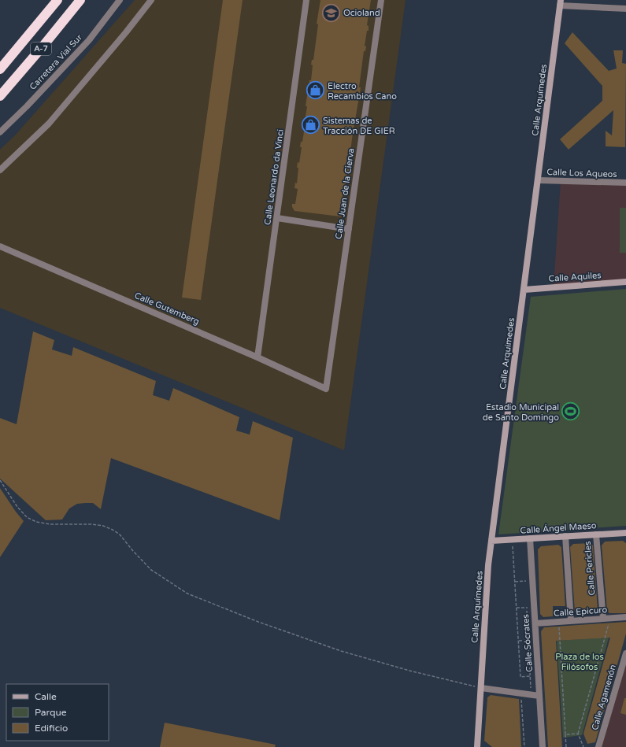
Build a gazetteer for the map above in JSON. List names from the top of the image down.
{
  "streets": {
    "highway": ["A-7"],
    "street": [
      "Carretera Vial Sur",
      "Calle Arquímedes",
      "Calle Los Aqueos",
      "Calle Leonardo da Vinci",
      "Calle Juan de la Cierva",
      "Calle Aquiles",
      "Calle Gutemberg",
      "Calle Ángel Maeso",
      "Calle Pericles",
      "Calle Epicuro",
      "Calle Sócrates",
      "Calle Agamenón"
    ]
  },
  "crossings": [
    ["Calle Arquímedes", "Calle Los Aqueos"],
    ["Calle Arquímedes", "Calle Aquiles"],
    ["Calle Arquímedes", "Calle Ángel Maeso"],
    ["Calle Leonardo da Vinci", "Calle Gutemberg"],
    ["Calle Juan de la Cierva", "Calle Gutemberg"],
    ["Calle Ángel Maeso", "Calle Pericles"],
    ["Calle Ángel Maeso", "Calle Sócrates"],
    ["Calle Pericles", "Calle Epicuro"],
    ["Calle Epicuro", "Calle Sócrates"]
  ],
  "parks": ["Plaza de los Filósofos"],
  "places": {
    "school or university": ["Ocioland"],
    "shop": ["Electro Recambios Cano", "Sistemas de Tracción DE GIER"],
    "sports": ["Estadio Municipal de Santo Domingo"]
  },
  "legend": ["Calle", "Parque", "Edificio"]
}
